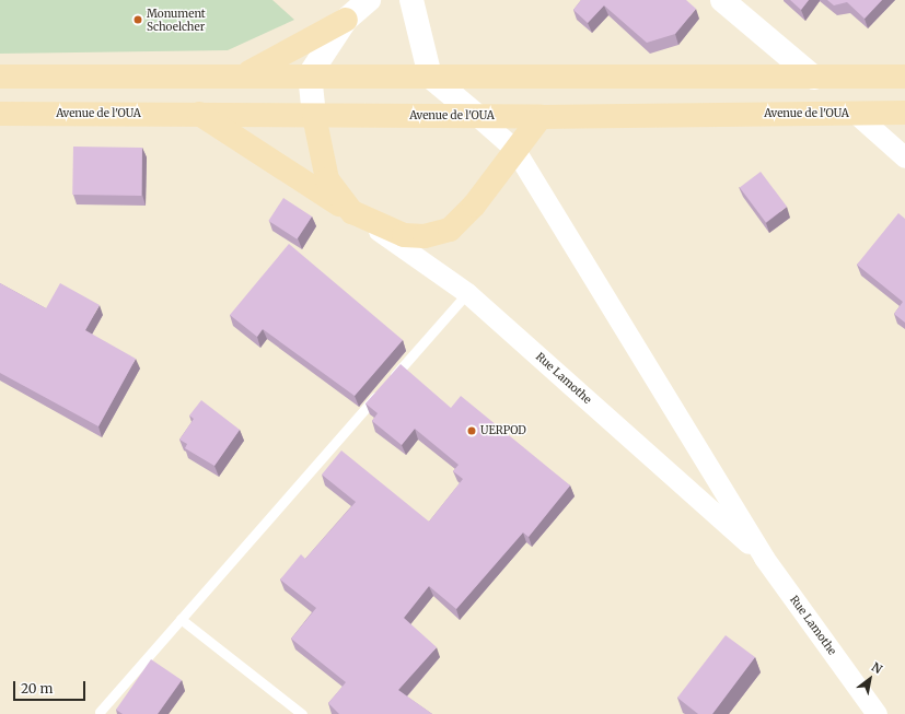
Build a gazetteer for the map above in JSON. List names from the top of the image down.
{
  "streets": {
    "main road": ["Avenue de l'OUA"],
    "street": ["Rue Lamothe"]
  },
  "crossings": [
    ["Avenue de l'OUA", "Rue Lamothe"]
  ],
  "places": ["Monument Schoelcher", "UERPOD"],
  "scale_bar": "20 m",
  "north": "top right"
}
